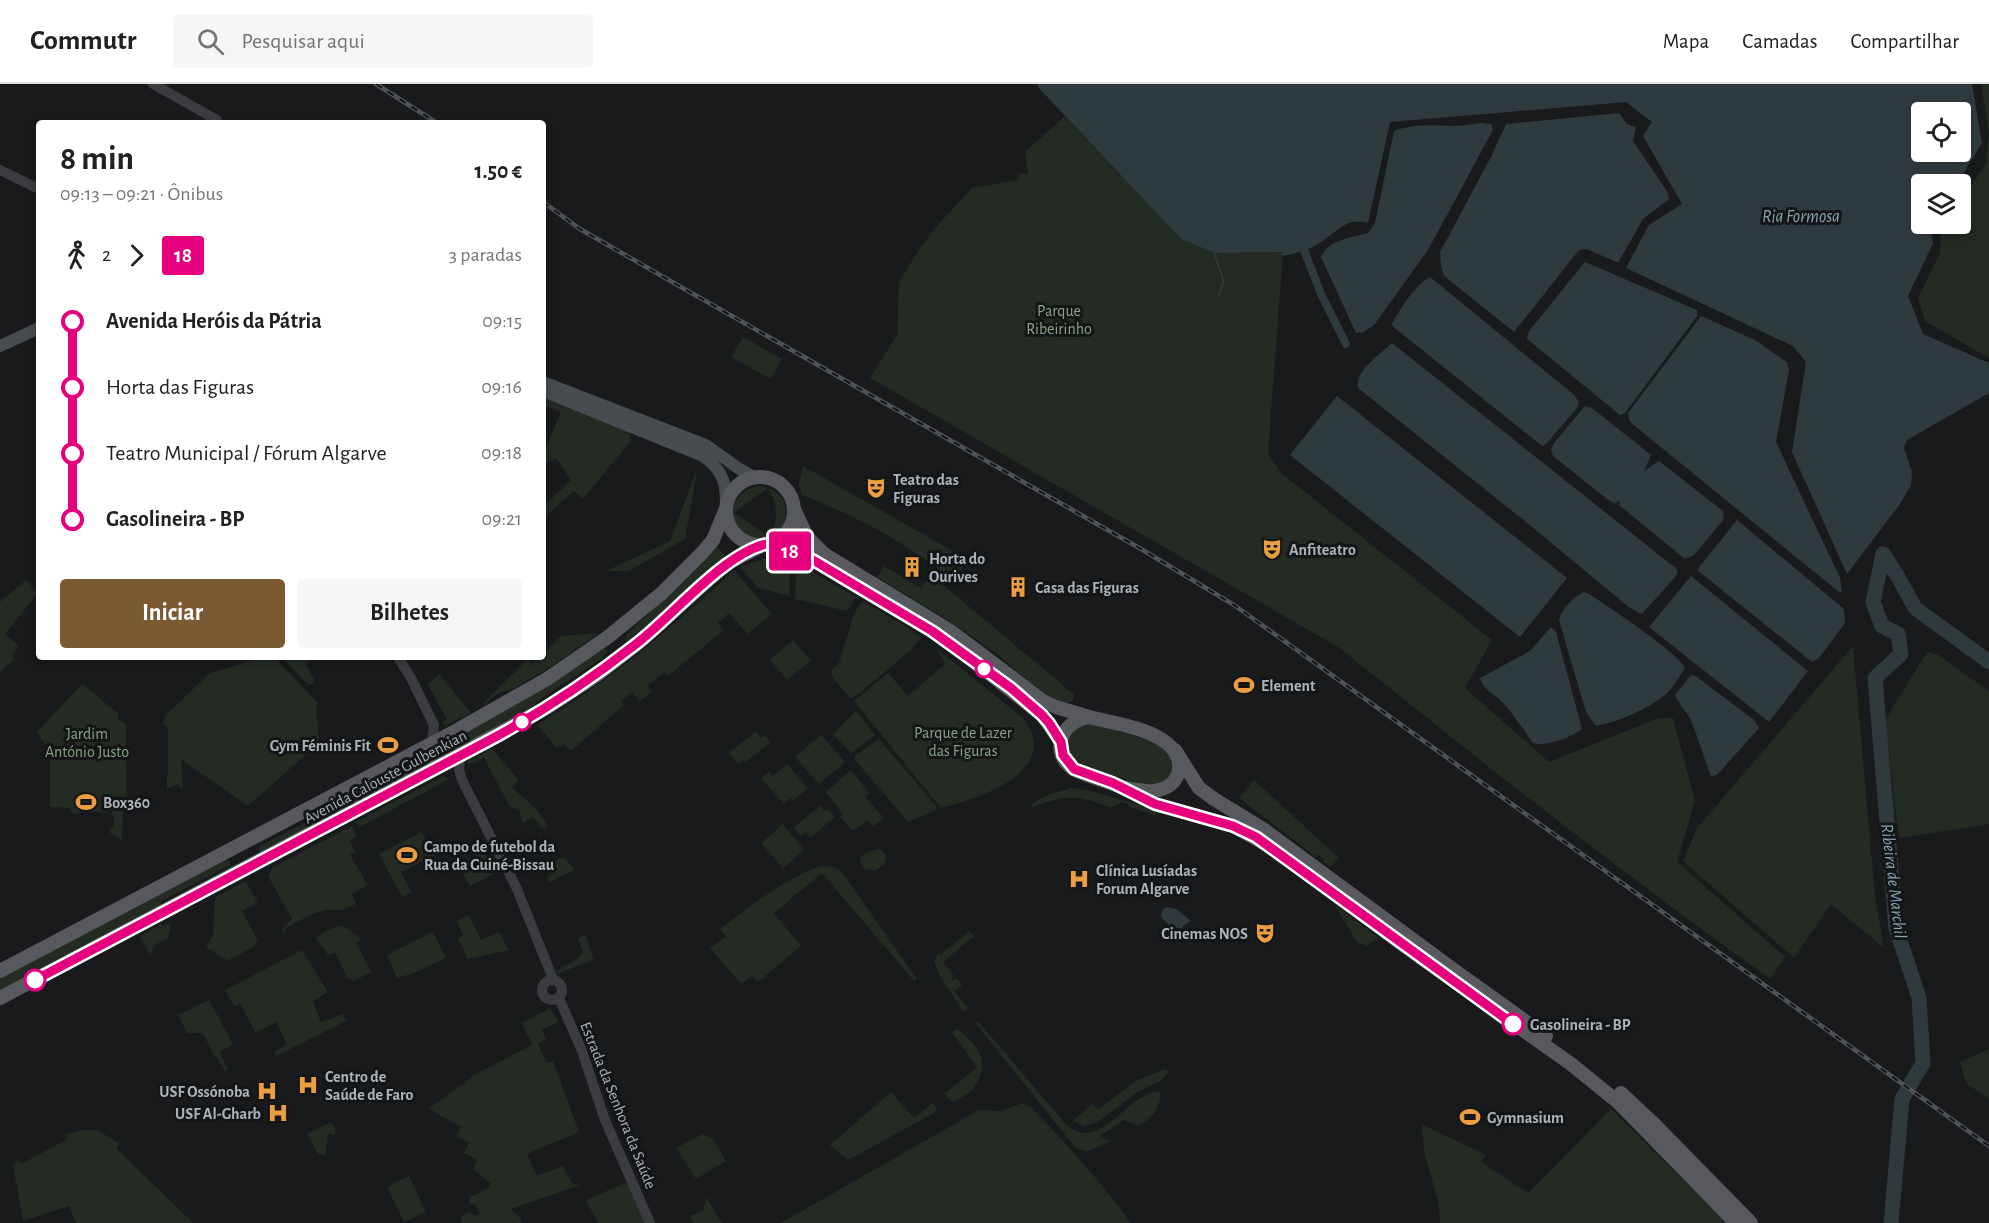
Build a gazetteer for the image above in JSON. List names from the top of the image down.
{
  "streets": {
    "main road": ["Avenida Calouste Gulbenkian"],
    "street": ["Estrada da Senhora da Saúde"]
  },
  "water": ["Ria Formosa", "Ribeira de Marchil"],
  "parks": ["Parque Ribeirinho", "Parque de Lazer das Figuras", "Jardim António Justo"],
  "places": {
    "theatre": ["Teatro das Figuras", "Anfiteatro", "Cinemas NOS"],
    "building": ["Horta do Ourives", "Casa das Figuras"],
    "sports": [
      "Element",
      "Gym Féminis Fit",
      "Box360",
      "Campo de futebol da Rua da Guiné-Bissau",
      "Gymnasium"
    ],
    "hospital": [
      "Clínica Lusíadas Forum Algarve",
      "Centro de Saúde de Faro",
      "USF Ossónoba",
      "USF Al-Gharb"
    ],
    "other": ["Gasolineira - BP"]
  },
  "lines": ["bus line 18"],
  "page": {
    "header": "Commutr",
    "search": "Pesquisar aqui",
    "nav": ["Mapa", "Camadas", "Compartilhar"],
    "on_map": "18",
    "heading": ["8 min", "09:13 – 09:21 · Ônibus", "1.50 €"],
    "legs": ["2", "18", "3 paradas"],
    "list": [
      {
        "name": "Avenida Heróis da Pátria",
        "value": "09:15"
      },
      {
        "name": "Horta das Figuras",
        "value": "09:16"
      },
      {
        "name": "Teatro Municipal / Fórum Algarve",
        "value": "09:18"
      },
      {
        "name": "Gasolineira - BP",
        "value": "09:21"
      }
    ],
    "buttons": ["Iniciar", "Bilhetes"]
  }
}
